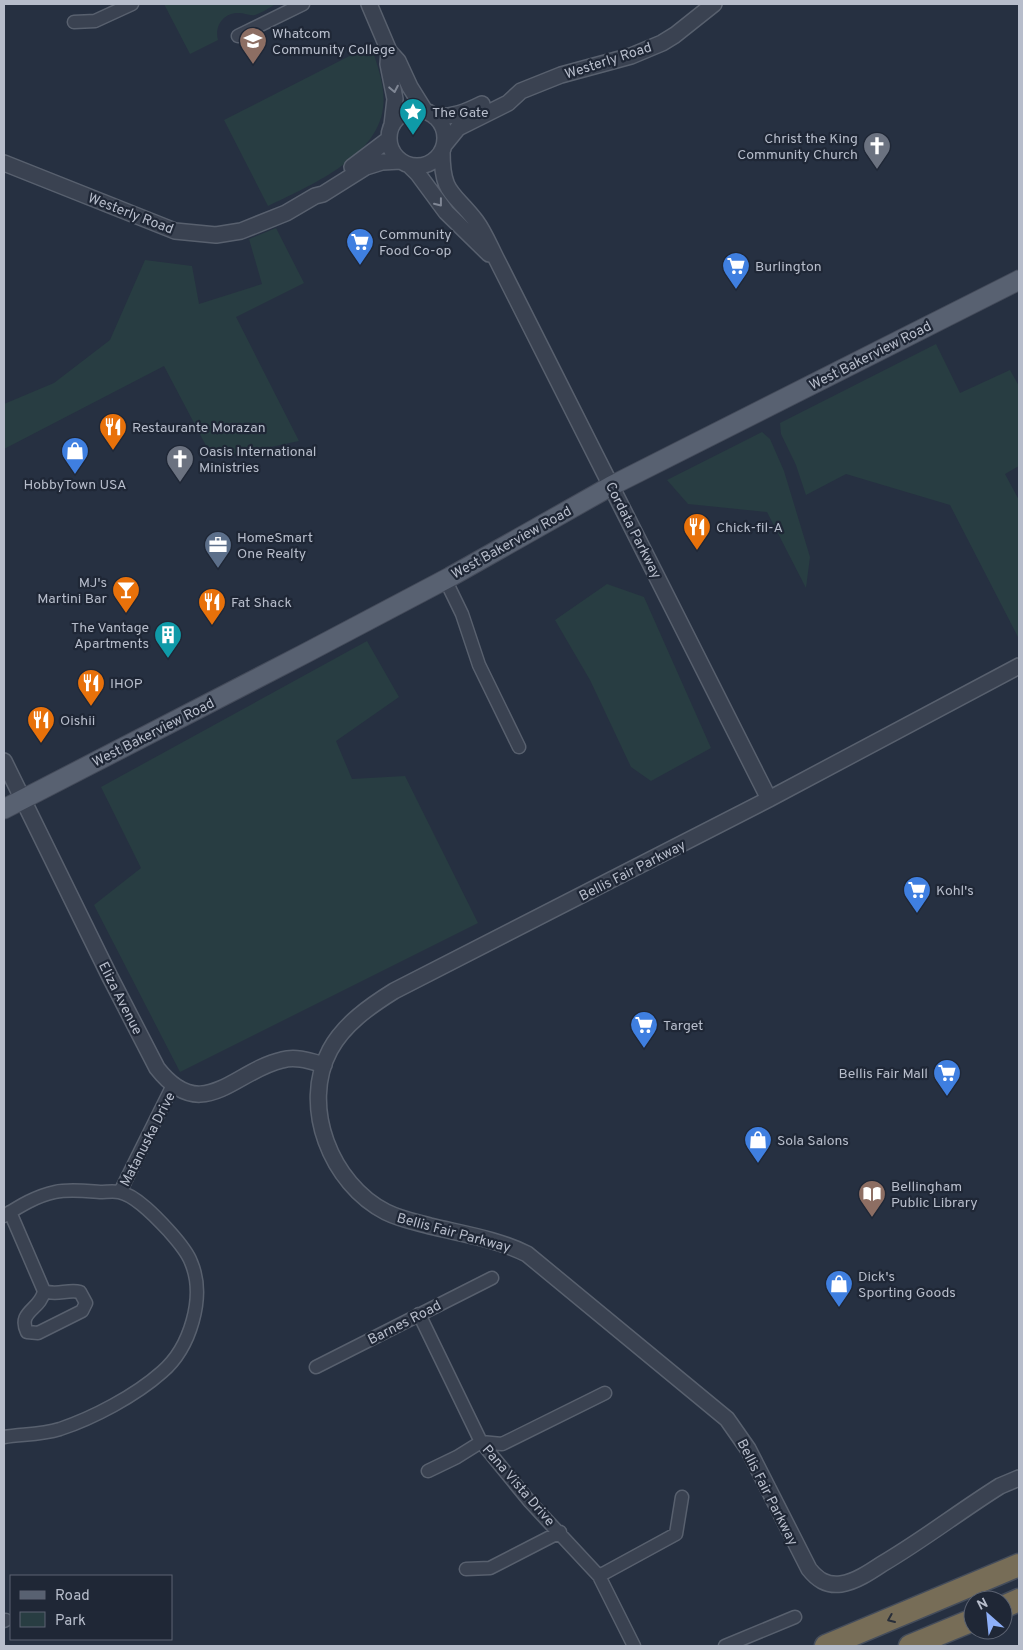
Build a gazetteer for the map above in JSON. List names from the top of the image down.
{
  "streets": {
    "main road": ["West Bakerview Road"],
    "street": [
      "Westerly Road",
      "Cordata Parkway",
      "Bellis Fair Parkway",
      "Eliza Avenue",
      "Matanuska Drive",
      "Barnes Road",
      "Pana Vista Drive"
    ]
  },
  "crossings": [
    ["Westerly Road", "Cordata Parkway"],
    ["West Bakerview Road", "Cordata Parkway"],
    ["West Bakerview Road", "Eliza Avenue"],
    ["Cordata Parkway", "Bellis Fair Parkway"],
    ["Bellis Fair Parkway", "Eliza Avenue"],
    ["Eliza Avenue", "Matanuska Drive"],
    ["Barnes Road", "Pana Vista Drive"]
  ],
  "places": {
    "school or university": ["Whatcom Community College"],
    "place": ["The Gate"],
    "church": ["Christ the King Community Church", "Oasis International Ministries"],
    "supermarket": [
      "Community Food Co-op",
      "Burlington",
      "Kohl's",
      "Target",
      "Bellis Fair Mall"
    ],
    "restaurant": [
      "Restaurante Morazan",
      "Chick-fil-A",
      "Fat Shack",
      "IHOP",
      "Oishii"
    ],
    "shop": ["HobbyTown USA", "Sola Salons", "Dick's Sporting Goods"],
    "office": ["HomeSmart One Realty"],
    "bar": ["MJ's Martini Bar"],
    "building": ["The Vantage Apartments"],
    "library": ["Bellingham Public Library"]
  },
  "legend": ["Road", "Park"],
  "north": "top left"
}
